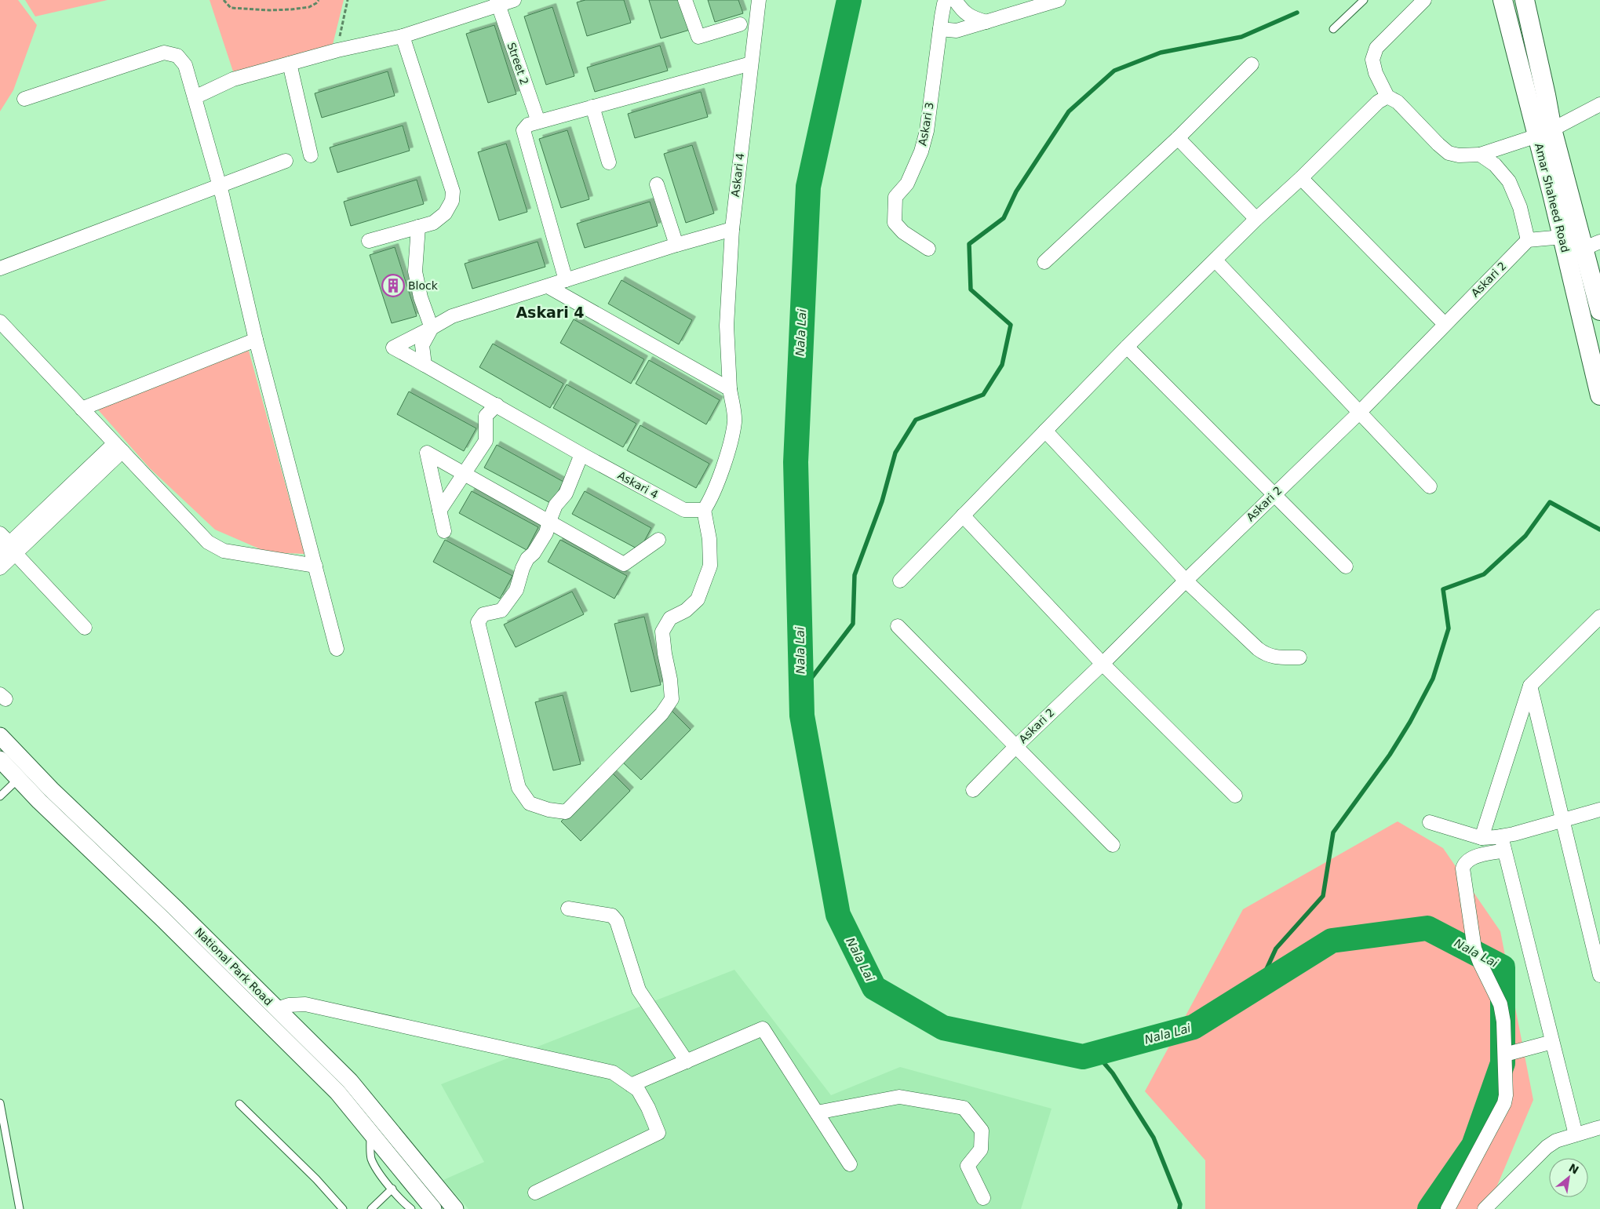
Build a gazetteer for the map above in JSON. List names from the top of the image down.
{
  "streets": {
    "main road": ["Amar Shaheed Road"],
    "street": [
      "Street 2",
      "Askari 3",
      "Askari 4",
      "Askari 2",
      "National Park Road"
    ]
  },
  "districts": ["Askari 4"],
  "water": ["Nala Lai"],
  "places": {
    "building": ["Block"]
  },
  "north": "top right"
}
